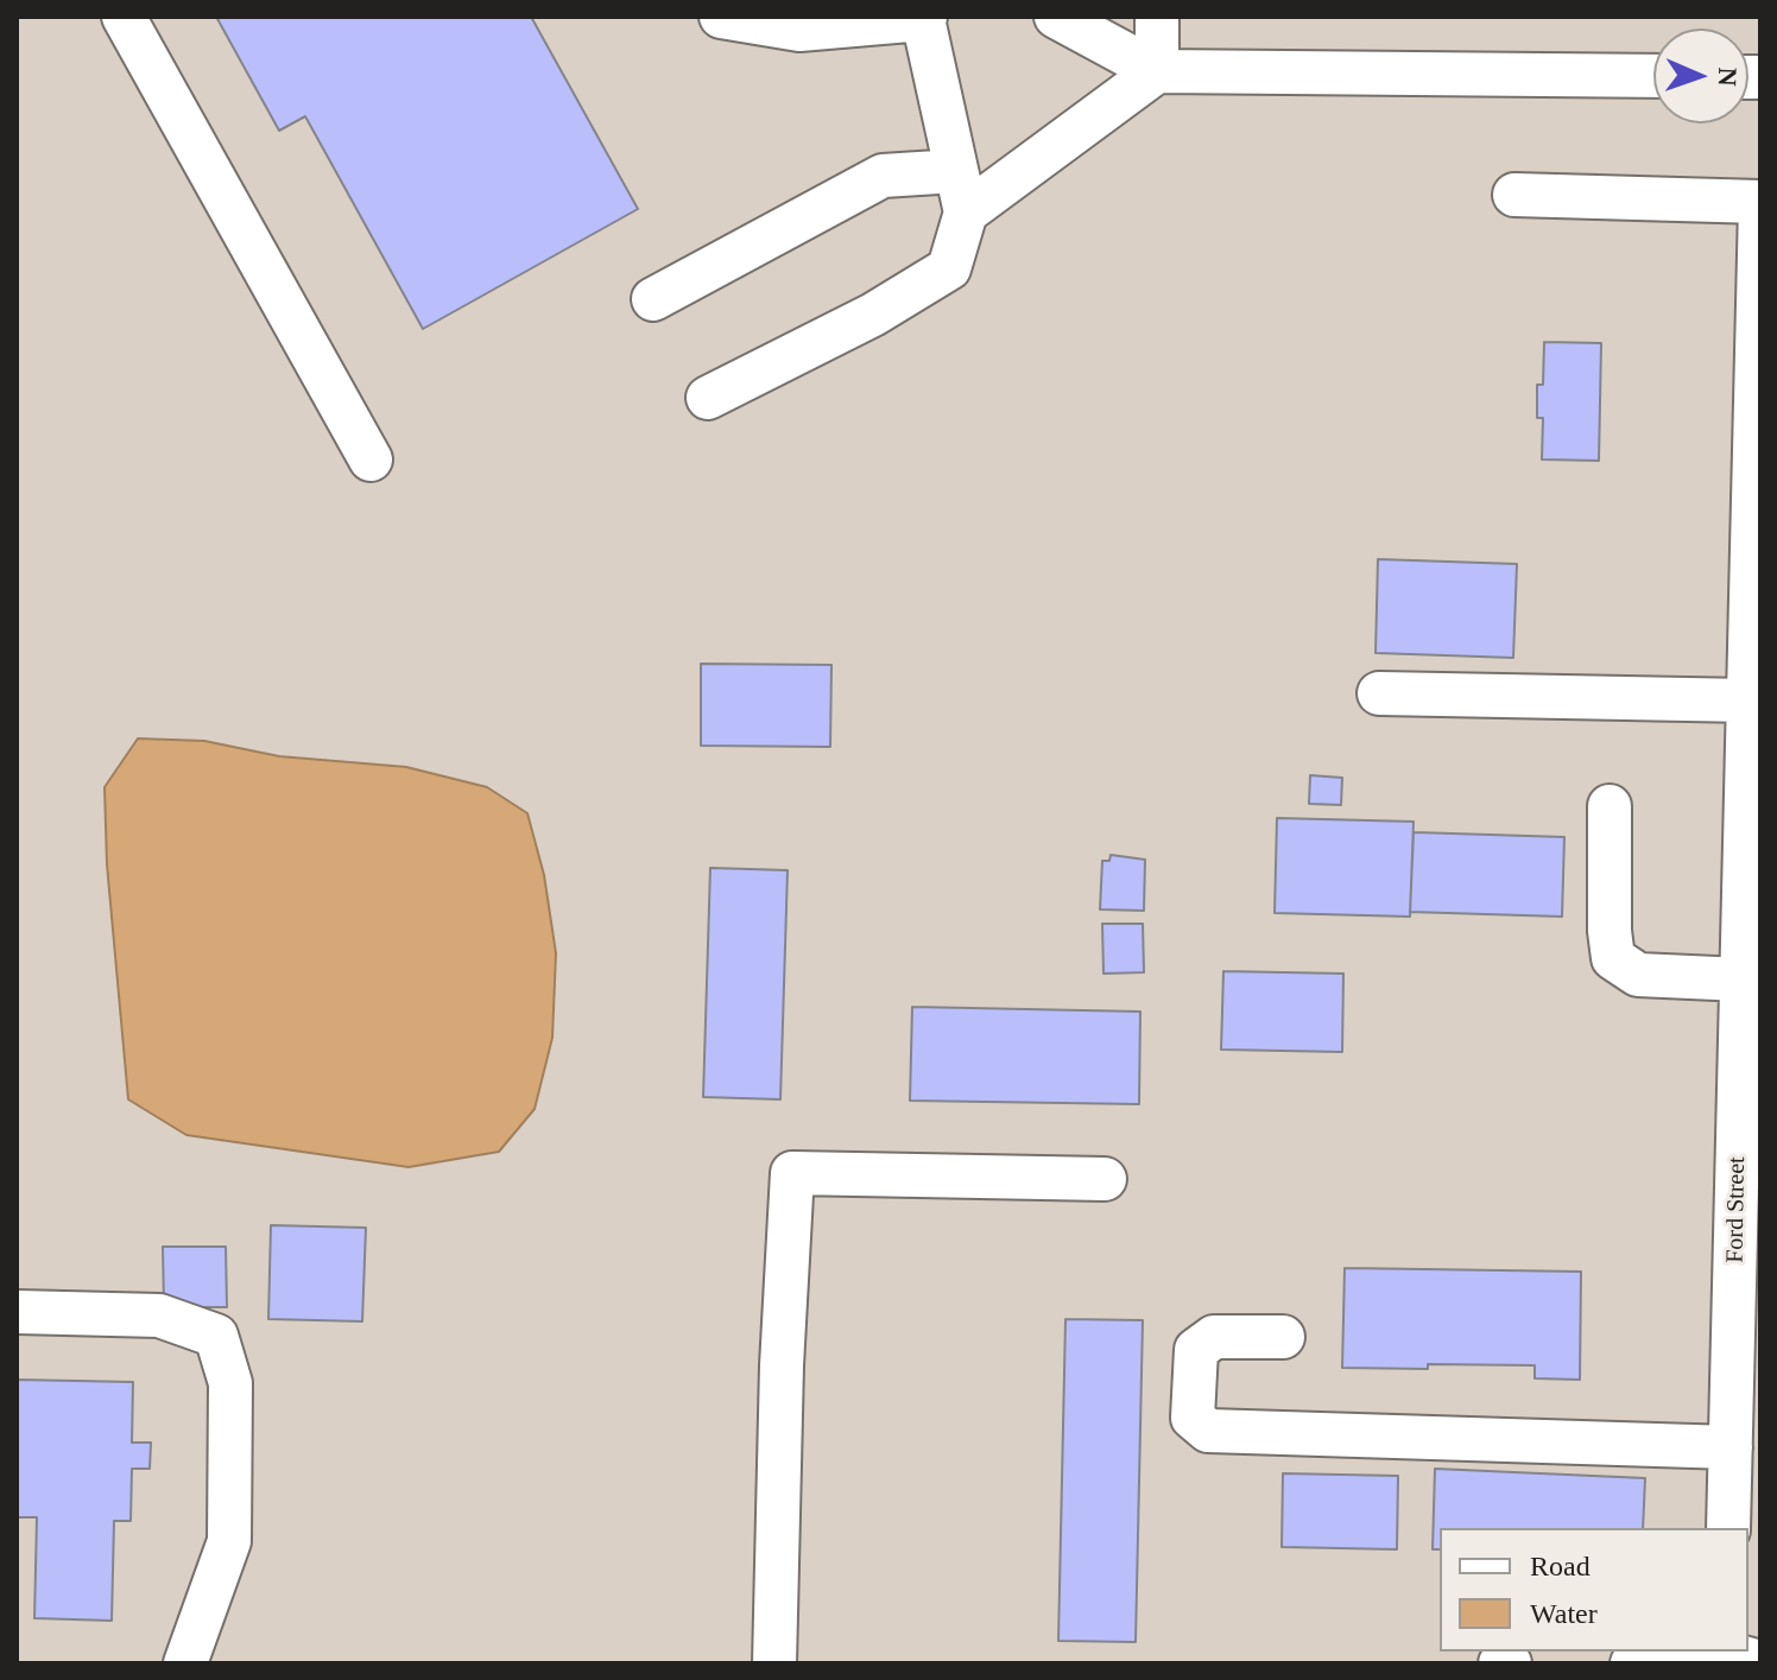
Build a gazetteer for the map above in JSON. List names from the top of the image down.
{
  "streets": {
    "street": ["Ford Street"]
  },
  "legend": ["Road", "Water"],
  "north": "right"
}
